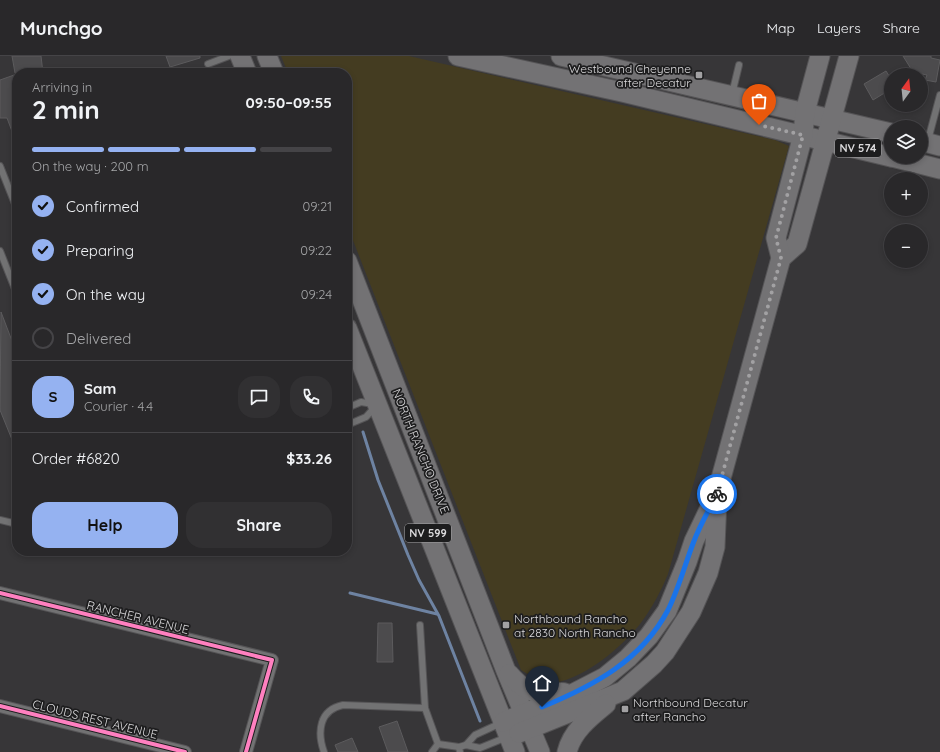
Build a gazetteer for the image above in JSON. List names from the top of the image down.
{
  "streets": {
    "main road": ["NV 574", "NORTH RANCHO DRIVE", "NV 599"],
    "street": ["RANCHER AVENUE", "CLOUDS REST AVENUE"]
  },
  "places": {
    "transit": ["Westbound Cheyenne after Decatur", "Northbound Rancho at 2830 North Rancho", "Northbound Decatur after Rancho"]
  },
  "north": "top",
  "page": {
    "header": "Munchgo",
    "nav": ["Map", "Layers", "Share"],
    "map_buttons": ["+", "−"],
    "heading": ["2 min", "Arriving in", "09:50–09:55"],
    "panel": [
      "Sam",
      "Courier · 4.4",
      "Order #6820",
      "$33.26"
    ],
    "bar": "On the way · 200 m",
    "list": [
      ["Confirmed", "09:21"],
      ["Preparing", "09:22"],
      ["On the way", "09:24"],
      "Delivered"
    ],
    "round": "S",
    "buttons": ["Help", "Share"]
  }
}
